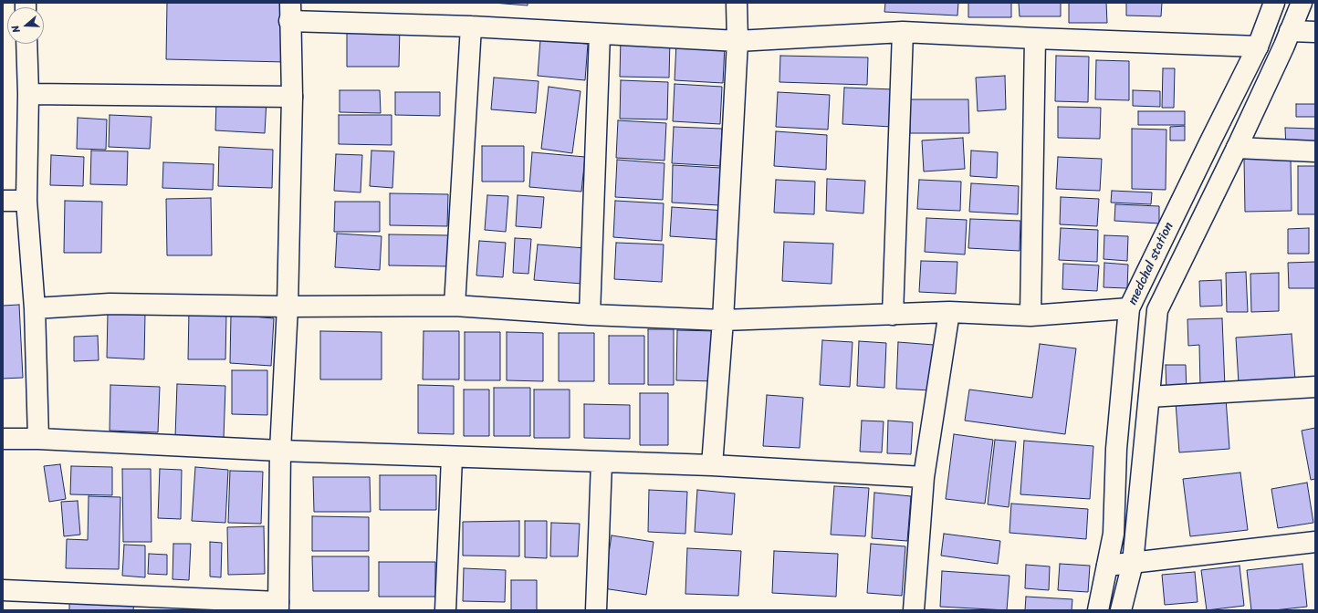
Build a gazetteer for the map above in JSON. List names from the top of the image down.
{
  "streets": {
    "street": ["medchal station"]
  },
  "north": "left"
}
